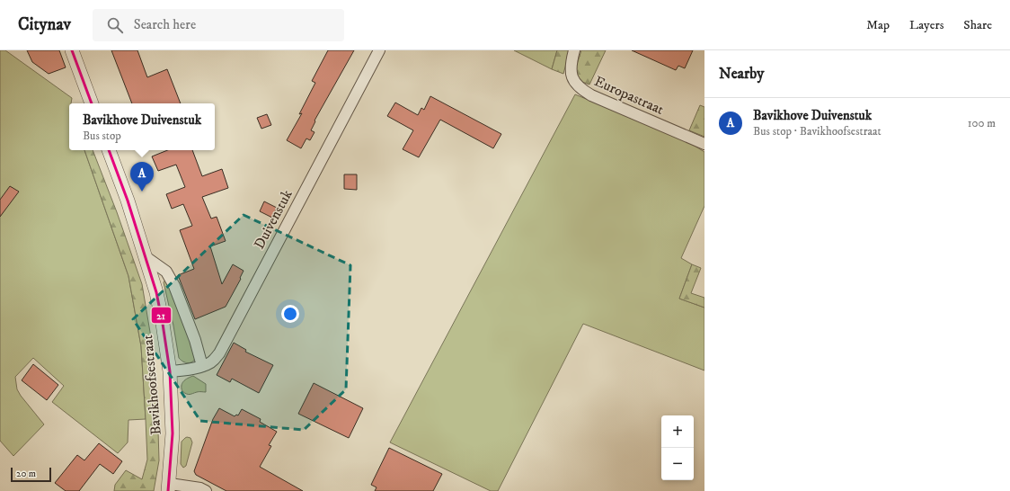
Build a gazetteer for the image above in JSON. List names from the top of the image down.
{
  "streets": {
    "street": ["Europastraat", "Duivenstuk", "Bavikhoofsestraat"]
  },
  "crossings": [
    ["Duivenstuk", "Bavikhoofsestraat"]
  ],
  "lines": ["transit line 21"],
  "scale_bar": "20 m",
  "page": {
    "header": "Citynav",
    "search": "Search here",
    "nav": ["Map", "Layers", "Share"],
    "heading": "Nearby",
    "list": [
      {
        "mark": "A",
        "name": "Bavikhove Duivenstuk",
        "note": "Bus stop · Bavikhoofsestraat",
        "value": "100 m"
      }
    ],
    "popup": ["Bavikhove Duivenstuk", "Bus stop"],
    "pins": "A",
    "map_buttons": ["+", "−"],
    "scale": "20 m"
  }
}
